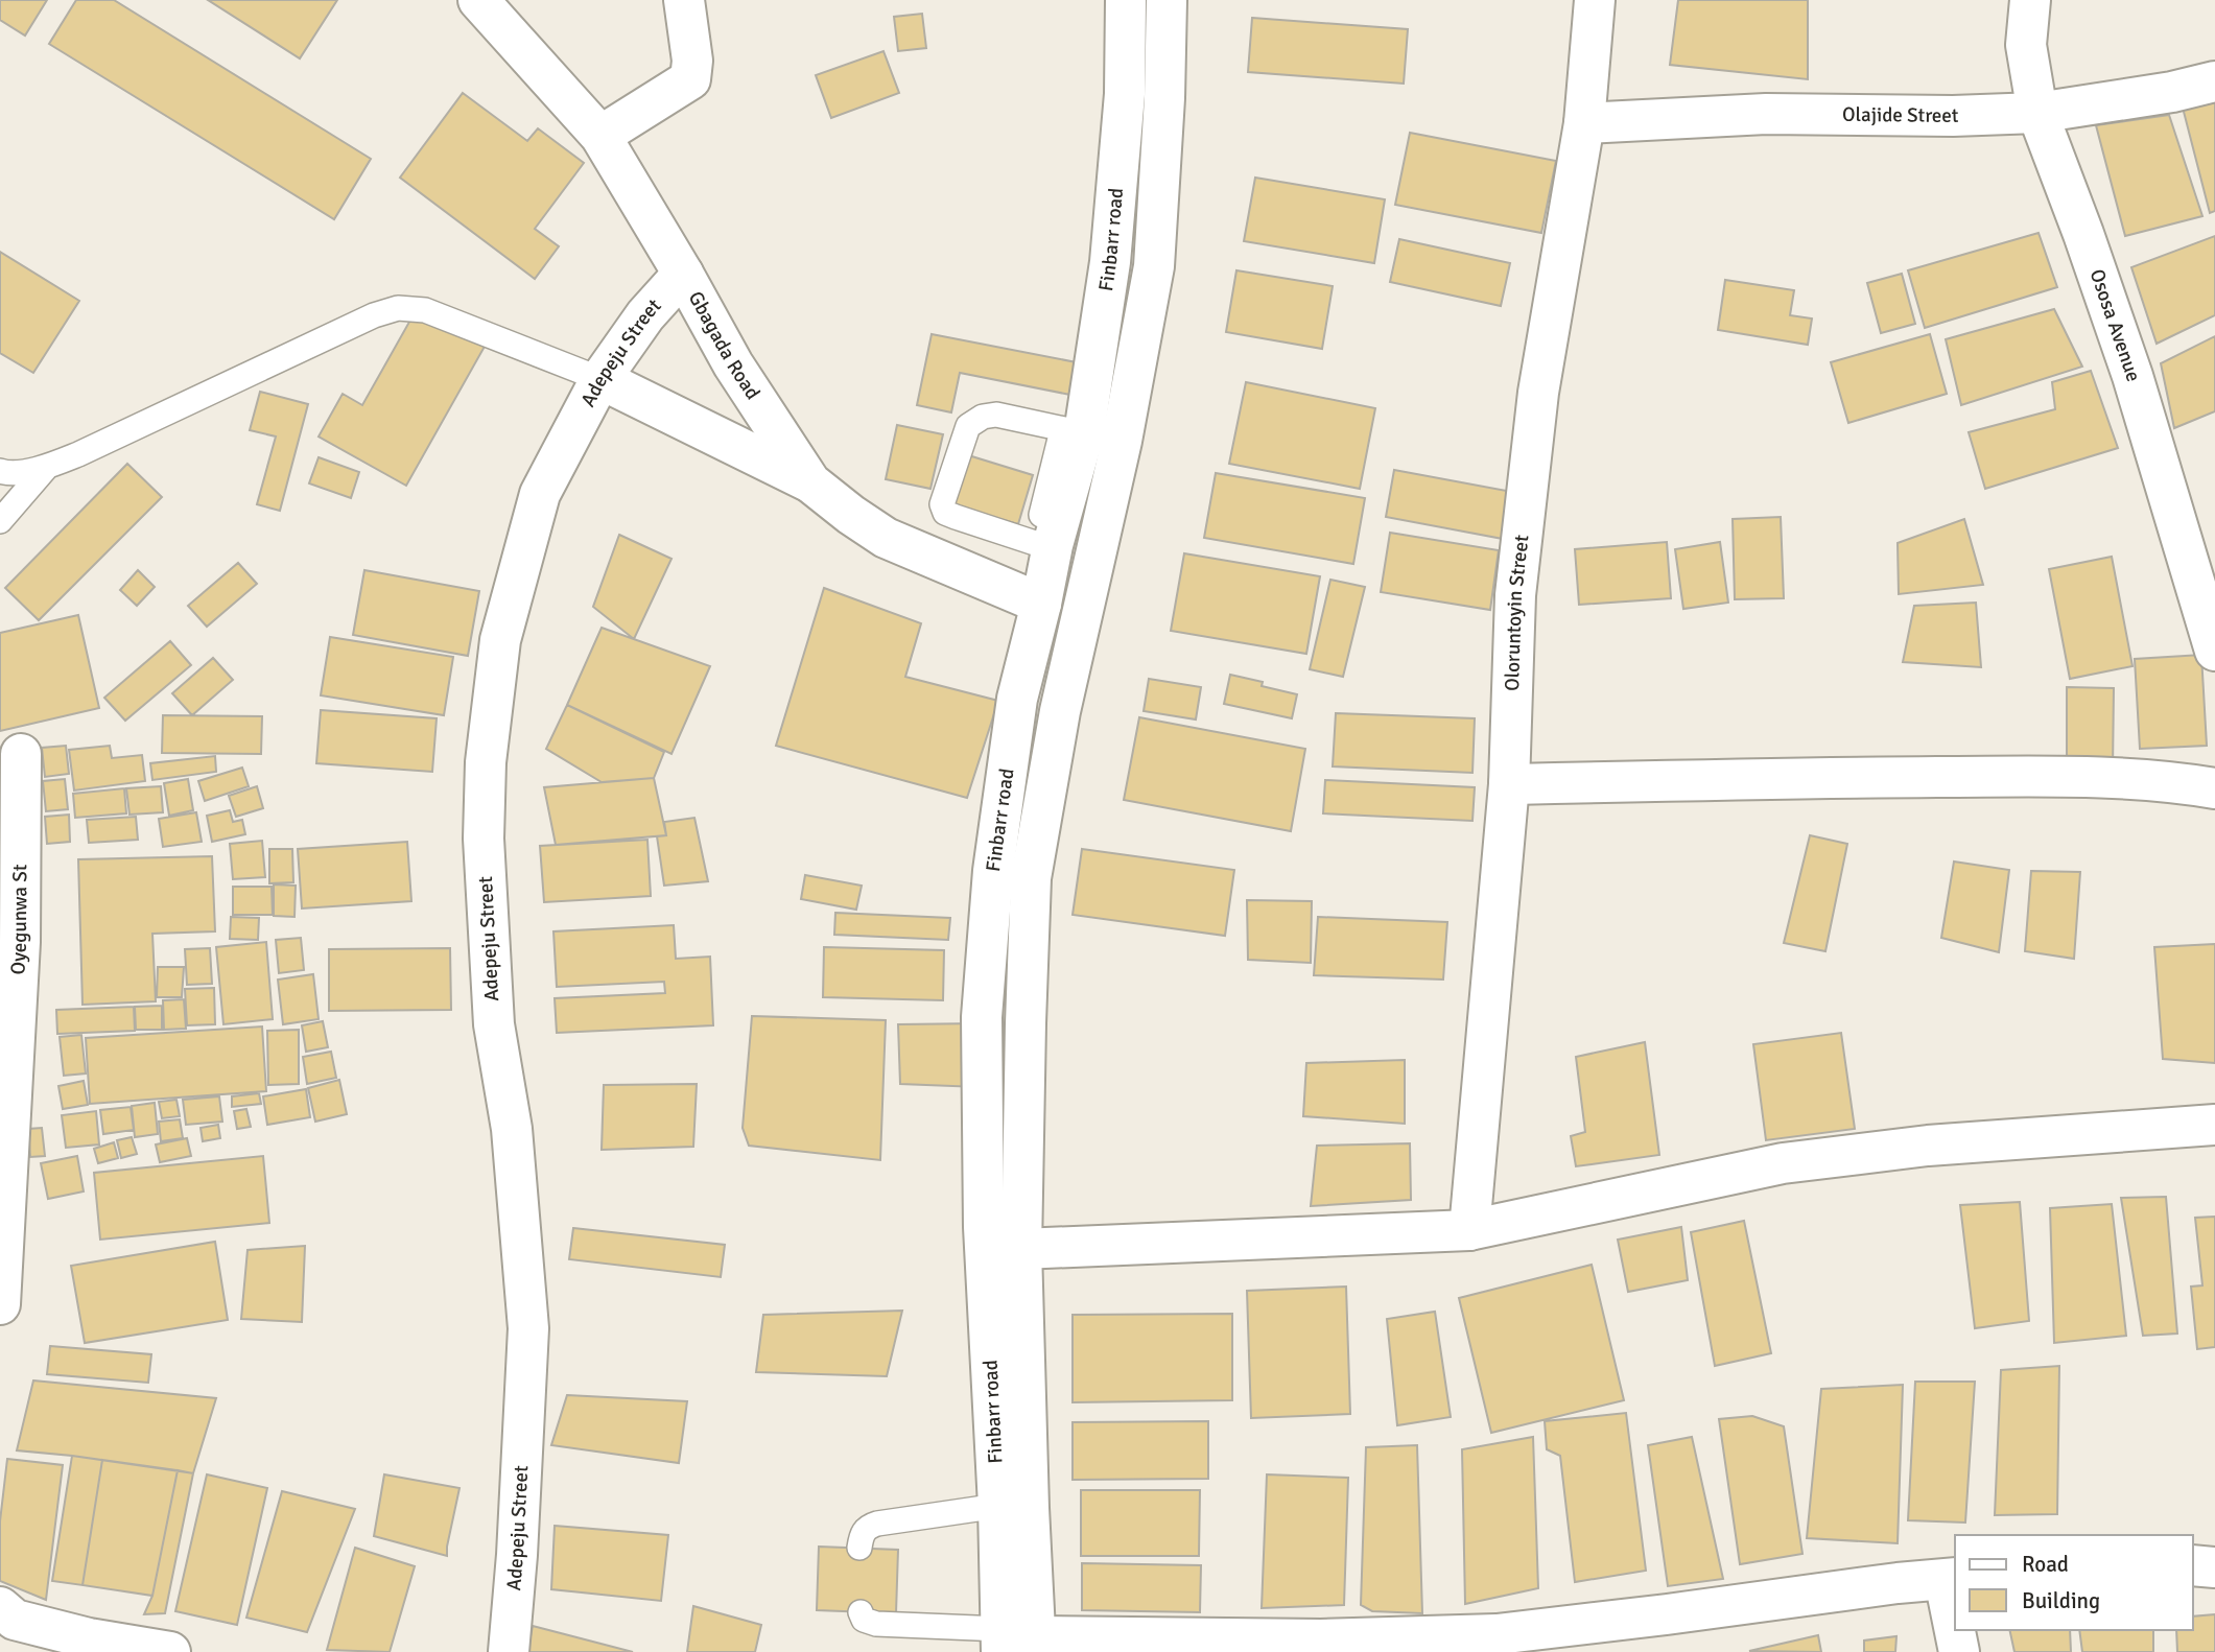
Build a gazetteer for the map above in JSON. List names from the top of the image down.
{
  "streets": {
    "street": [
      "Olajide Street",
      "Finbarr road",
      "Ososa Avenue",
      "Gbagada Road",
      "Adepeju Street",
      "Oloruntoyin Street",
      "Oyegunwa St"
    ]
  },
  "crossings": [
    ["Olajide Street", "Ososa Avenue"],
    ["Olajide Street", "Oloruntoyin Street"],
    ["Finbarr road", "Gbagada Road"],
    ["Gbagada Road", "Adepeju Street"]
  ],
  "legend": ["Road", "Building"]
}
